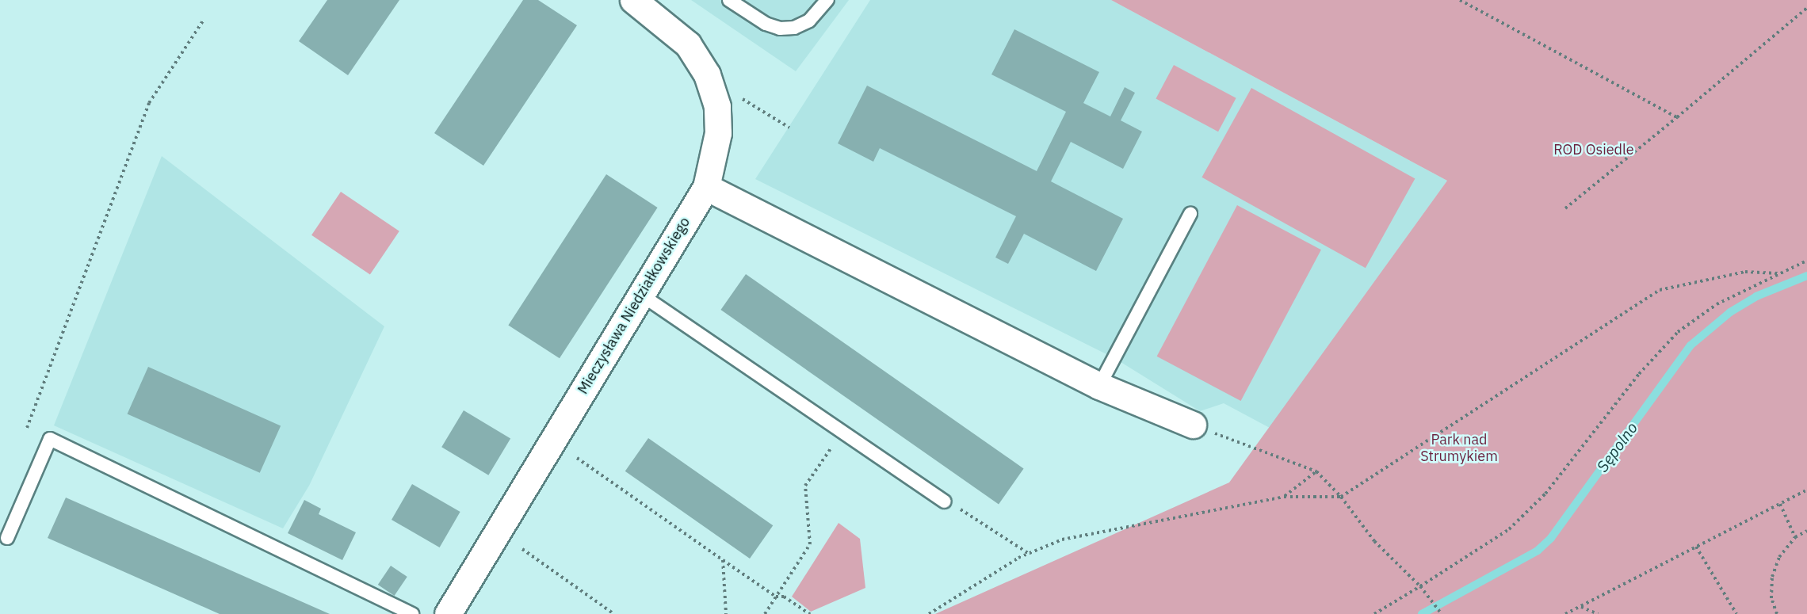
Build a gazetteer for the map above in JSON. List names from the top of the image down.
{
  "streets": {
    "street": ["Mieczysława Niedziałkowskiego"]
  },
  "water": ["Sępolno"],
  "parks": ["ROD Osiedle", "Park nad Strumykiem"]
}
